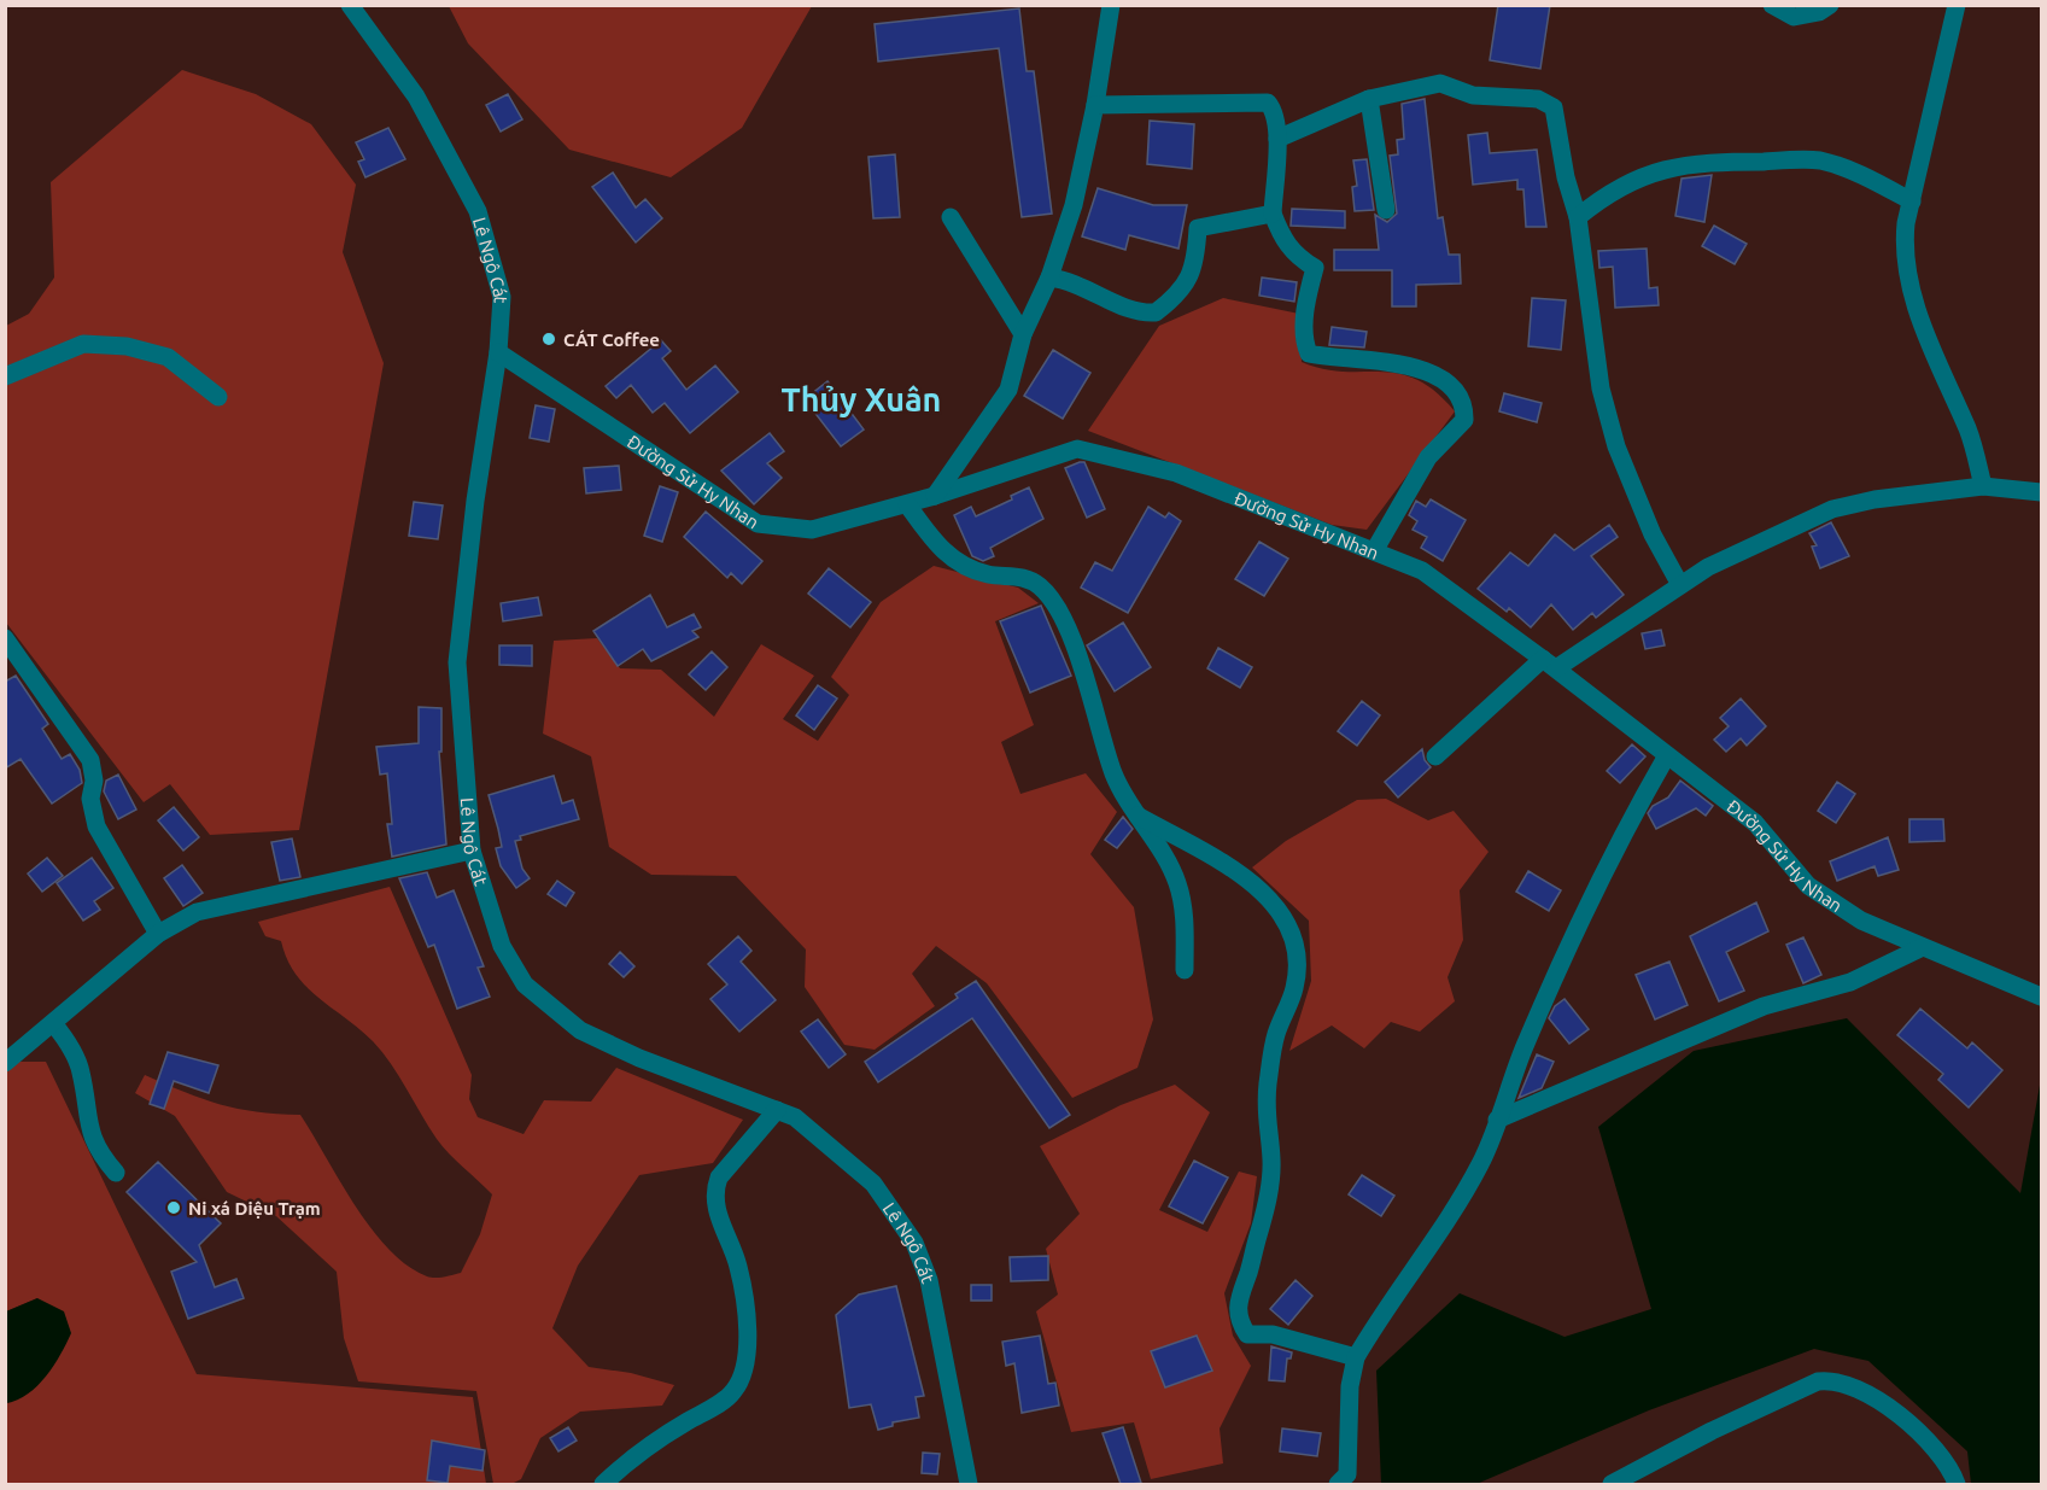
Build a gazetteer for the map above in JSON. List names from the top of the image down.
{
  "streets": {
    "street": ["Lê Ngô Cát", "Đường Sử Hy Nhan"]
  },
  "crossings": [
    ["Lê Ngô Cát", "Đường Sử Hy Nhan"]
  ],
  "districts": ["Thủy Xuân"],
  "places": ["CÁT Coffee", "Ni xá Diệu Trạm"]
}
